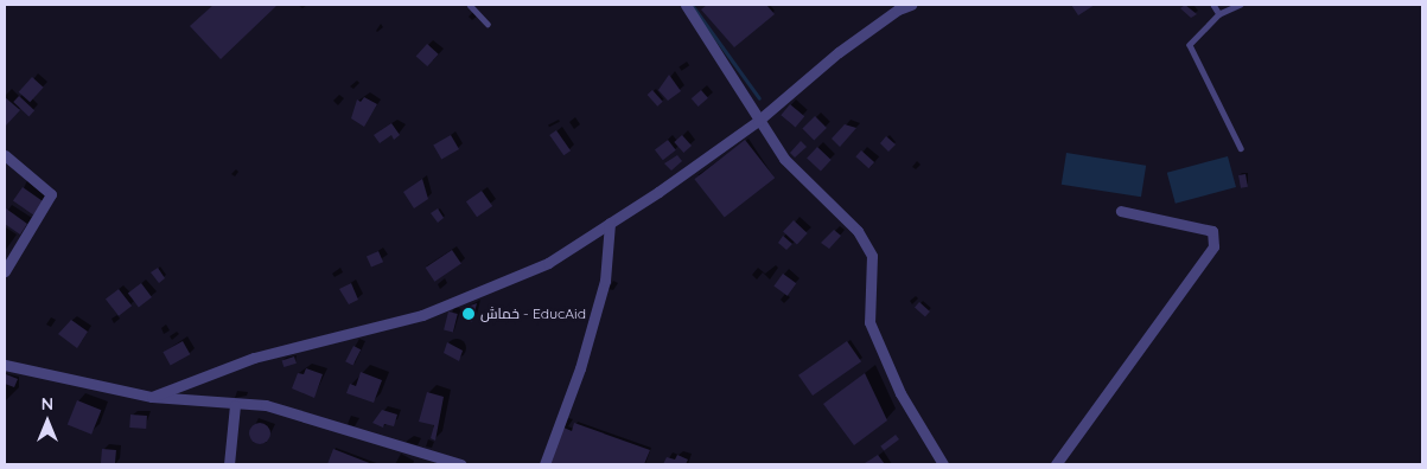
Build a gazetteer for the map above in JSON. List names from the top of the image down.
{
  "places": ["خماش - EducAid"],
  "north": "top"
}
